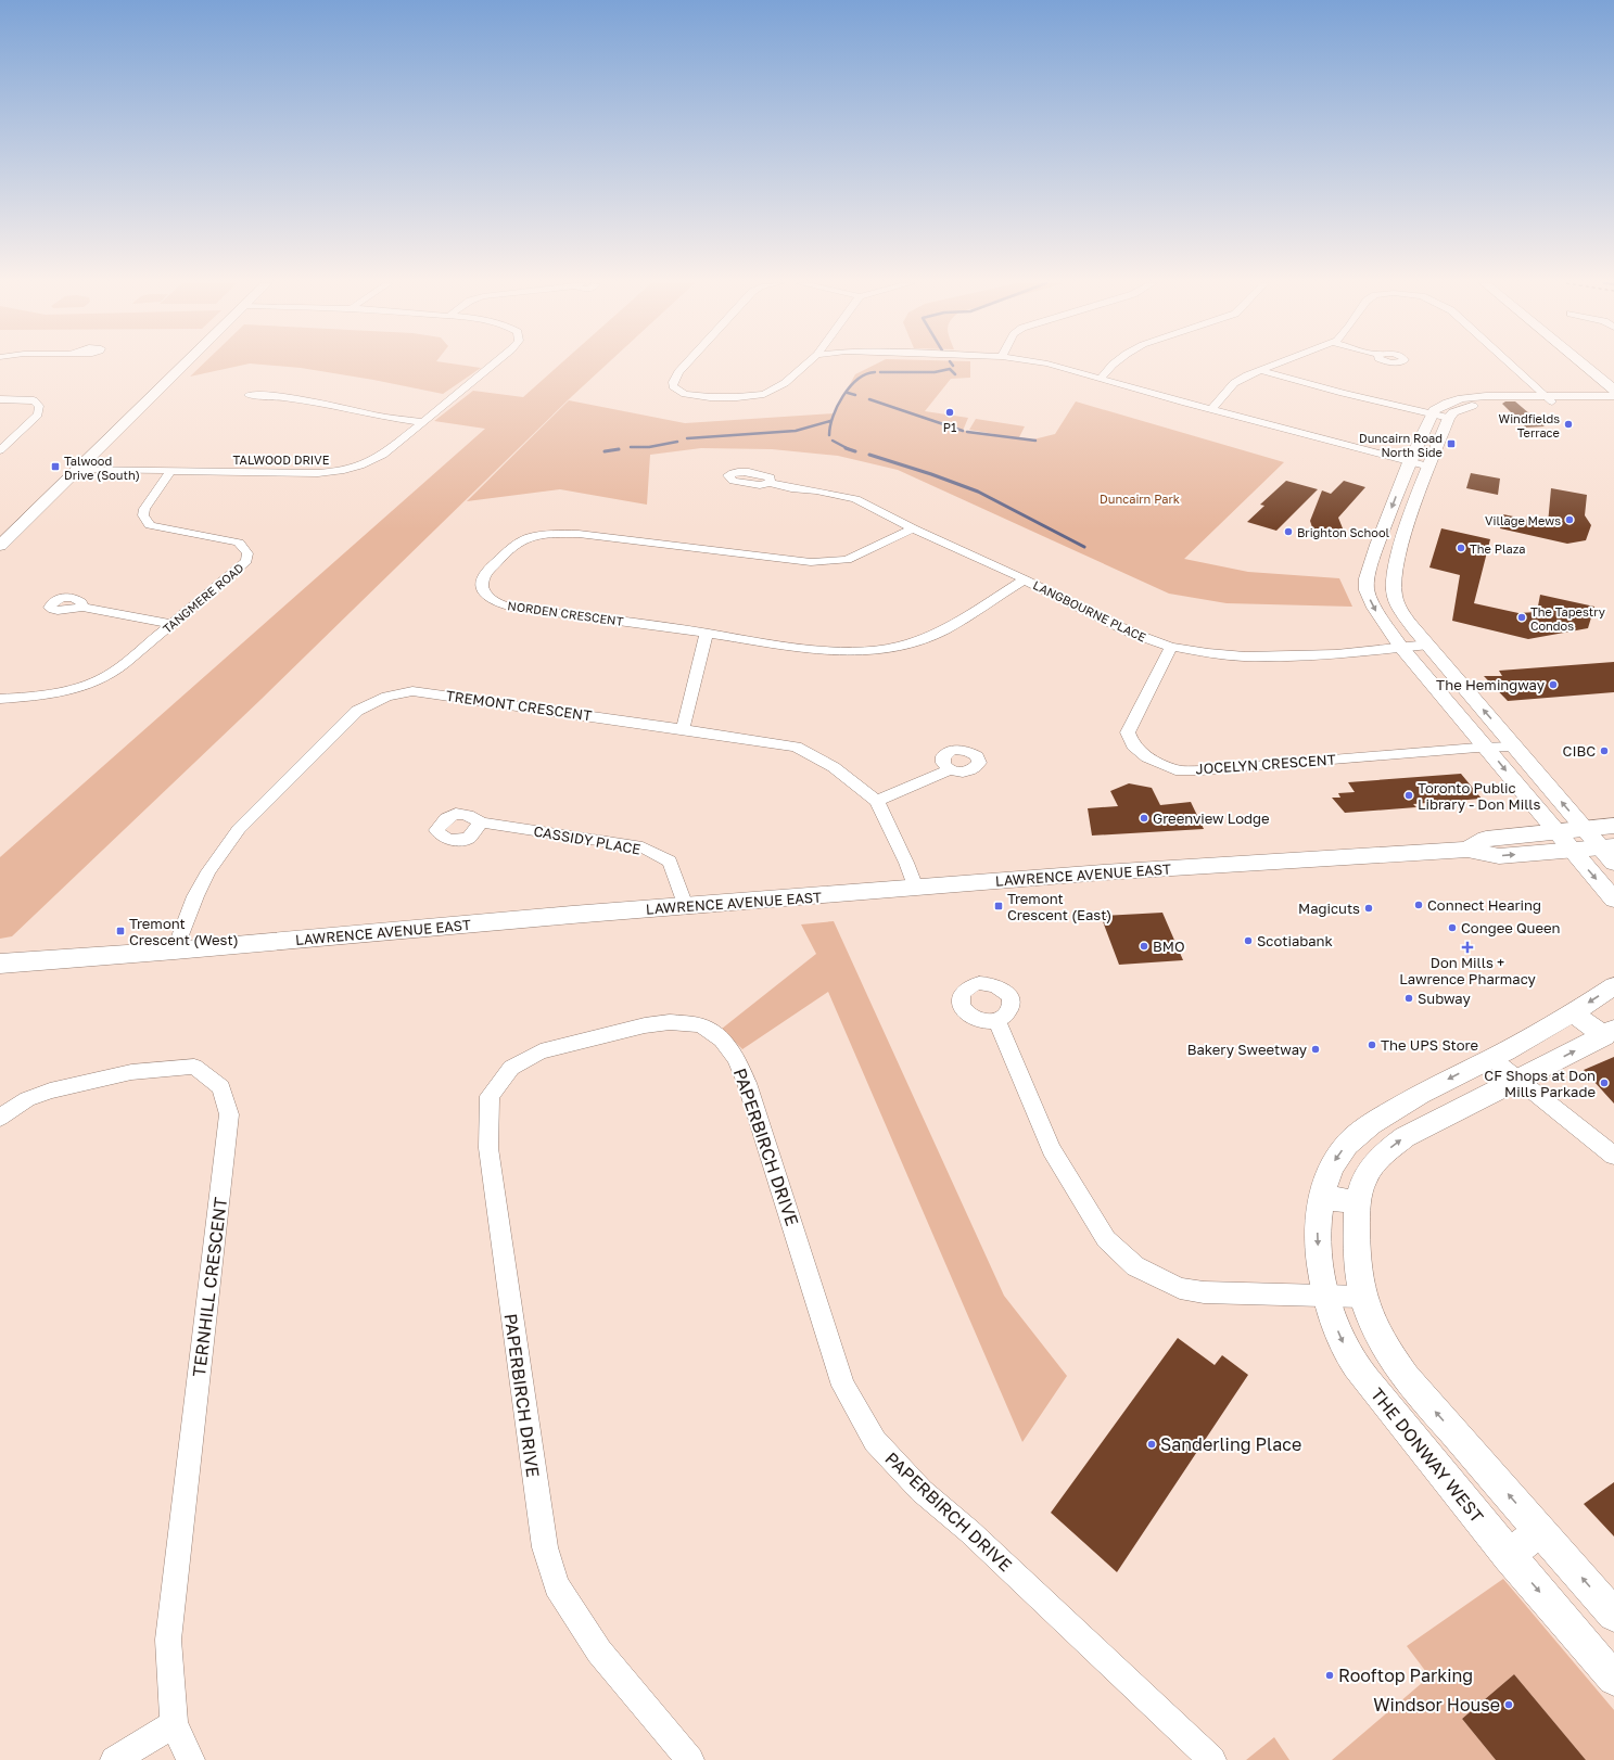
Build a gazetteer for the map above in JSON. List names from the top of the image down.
{
  "streets": {
    "main road": ["LAWRENCE AVENUE EAST"],
    "street": [
      "TALWOOD DRIVE",
      "TANGMERE ROAD",
      "LANGBOURNE PLACE",
      "NORDEN CRESCENT",
      "TREMONT CRESCENT",
      "JOCELYN CRESCENT",
      "CASSIDY PLACE",
      "PAPERBIRCH DRIVE",
      "TERNHILL CRESCENT",
      "THE DONWAY WEST"
    ]
  },
  "crossings": [
    ["TALWOOD DRIVE", "TANGMERE ROAD"],
    ["LANGBOURNE PLACE", "NORDEN CRESCENT"],
    ["LANGBOURNE PLACE", "JOCELYN CRESCENT"],
    ["TREMONT CRESCENT", "LAWRENCE AVENUE EAST"],
    ["CASSIDY PLACE", "LAWRENCE AVENUE EAST"]
  ],
  "parks": ["Duncairn Park"],
  "places": {
    "other": [
      "P1",
      "Windfields Terrace",
      "Village Mews",
      "Brighton School",
      "The Plaza",
      "The Tapestry Condos",
      "The Hemingway",
      "CIBC",
      "Toronto Public Library - Don Mills",
      "Greenview Lodge",
      "Connect Hearing",
      "Magicuts",
      "Congee Queen",
      "Scotiabank",
      "BMO",
      "Subway",
      "The UPS Store",
      "Bakery Sweetway",
      "CF Shops at Don Mills Parkade",
      "Sanderling Place",
      "Rooftop Parking",
      "Windsor House"
    ],
    "transit": [
      "Duncairn Road North Side",
      "Talwood Drive (South)",
      "Tremont Crescent (East)",
      "Tremont Crescent (West)"
    ],
    "health": ["Don Mills + Lawrence Pharmacy"]
  }
}
